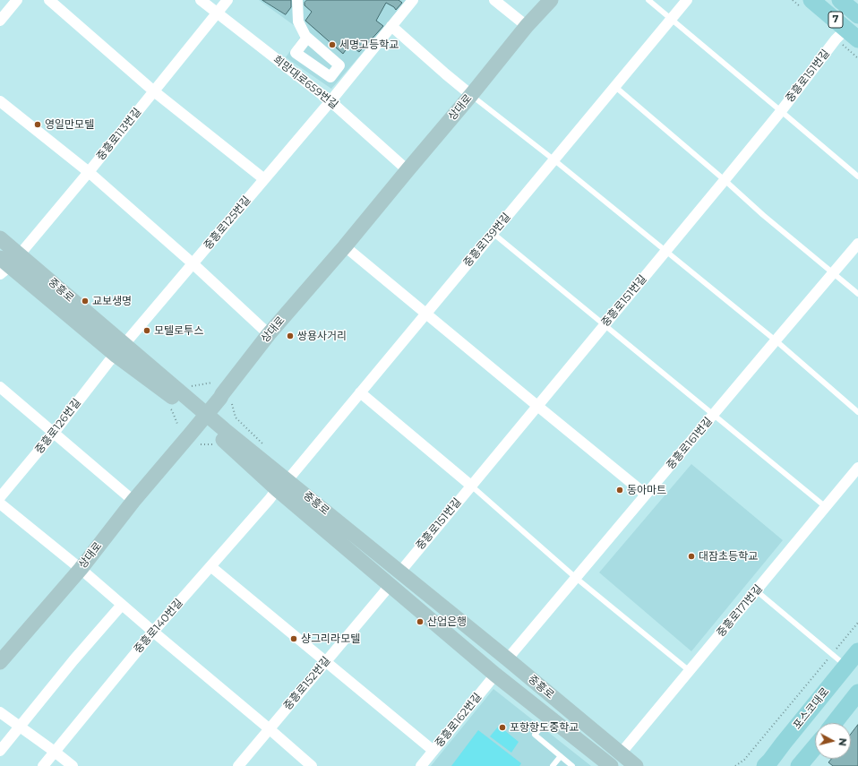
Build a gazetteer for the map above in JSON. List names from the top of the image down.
{
  "streets": {
    "main road": [
      "7",
      "상대로",
      "중흥로",
      "포스코대로"
    ],
    "street": [
      "중흥로151번길",
      "희망대로659번길",
      "중흥로113번길",
      "중흥로125번길",
      "중흥로139번길",
      "중흥로126번길",
      "중흥로161번길",
      "중흥로171번길",
      "중흥로140번길",
      "중흥로152번길",
      "중흥로162번길"
    ]
  },
  "crossings": [
    ["7", "중흥로151번길"],
    ["중흥로151번길", "중흥로"],
    ["희망대로659번길", "상대로"],
    ["희망대로659번길", "중흥로113번길"],
    ["희망대로659번길", "중흥로125번길"],
    ["상대로", "중흥로"],
    ["중흥로113번길", "중흥로"],
    ["중흥로125번길", "중흥로"],
    ["중흥로125번길", "중흥로126번길"],
    ["중흥로139번길", "중흥로"],
    ["중흥로139번길", "중흥로140번길"],
    ["중흥로", "중흥로126번길"],
    ["중흥로", "중흥로161번길"],
    ["중흥로", "중흥로171번길"],
    ["중흥로", "중흥로140번길"],
    ["중흥로", "중흥로152번길"],
    ["중흥로", "중흥로162번길"]
  ],
  "places": [
    "세명고등학교",
    "영일만모텔",
    "교보생명",
    "모텔로투스",
    "쌍용사거리",
    "동아마트",
    "대잠초등학교",
    "산업은행",
    "샹그리라모텔",
    "포항항도중학교"
  ],
  "north": "right"
}
